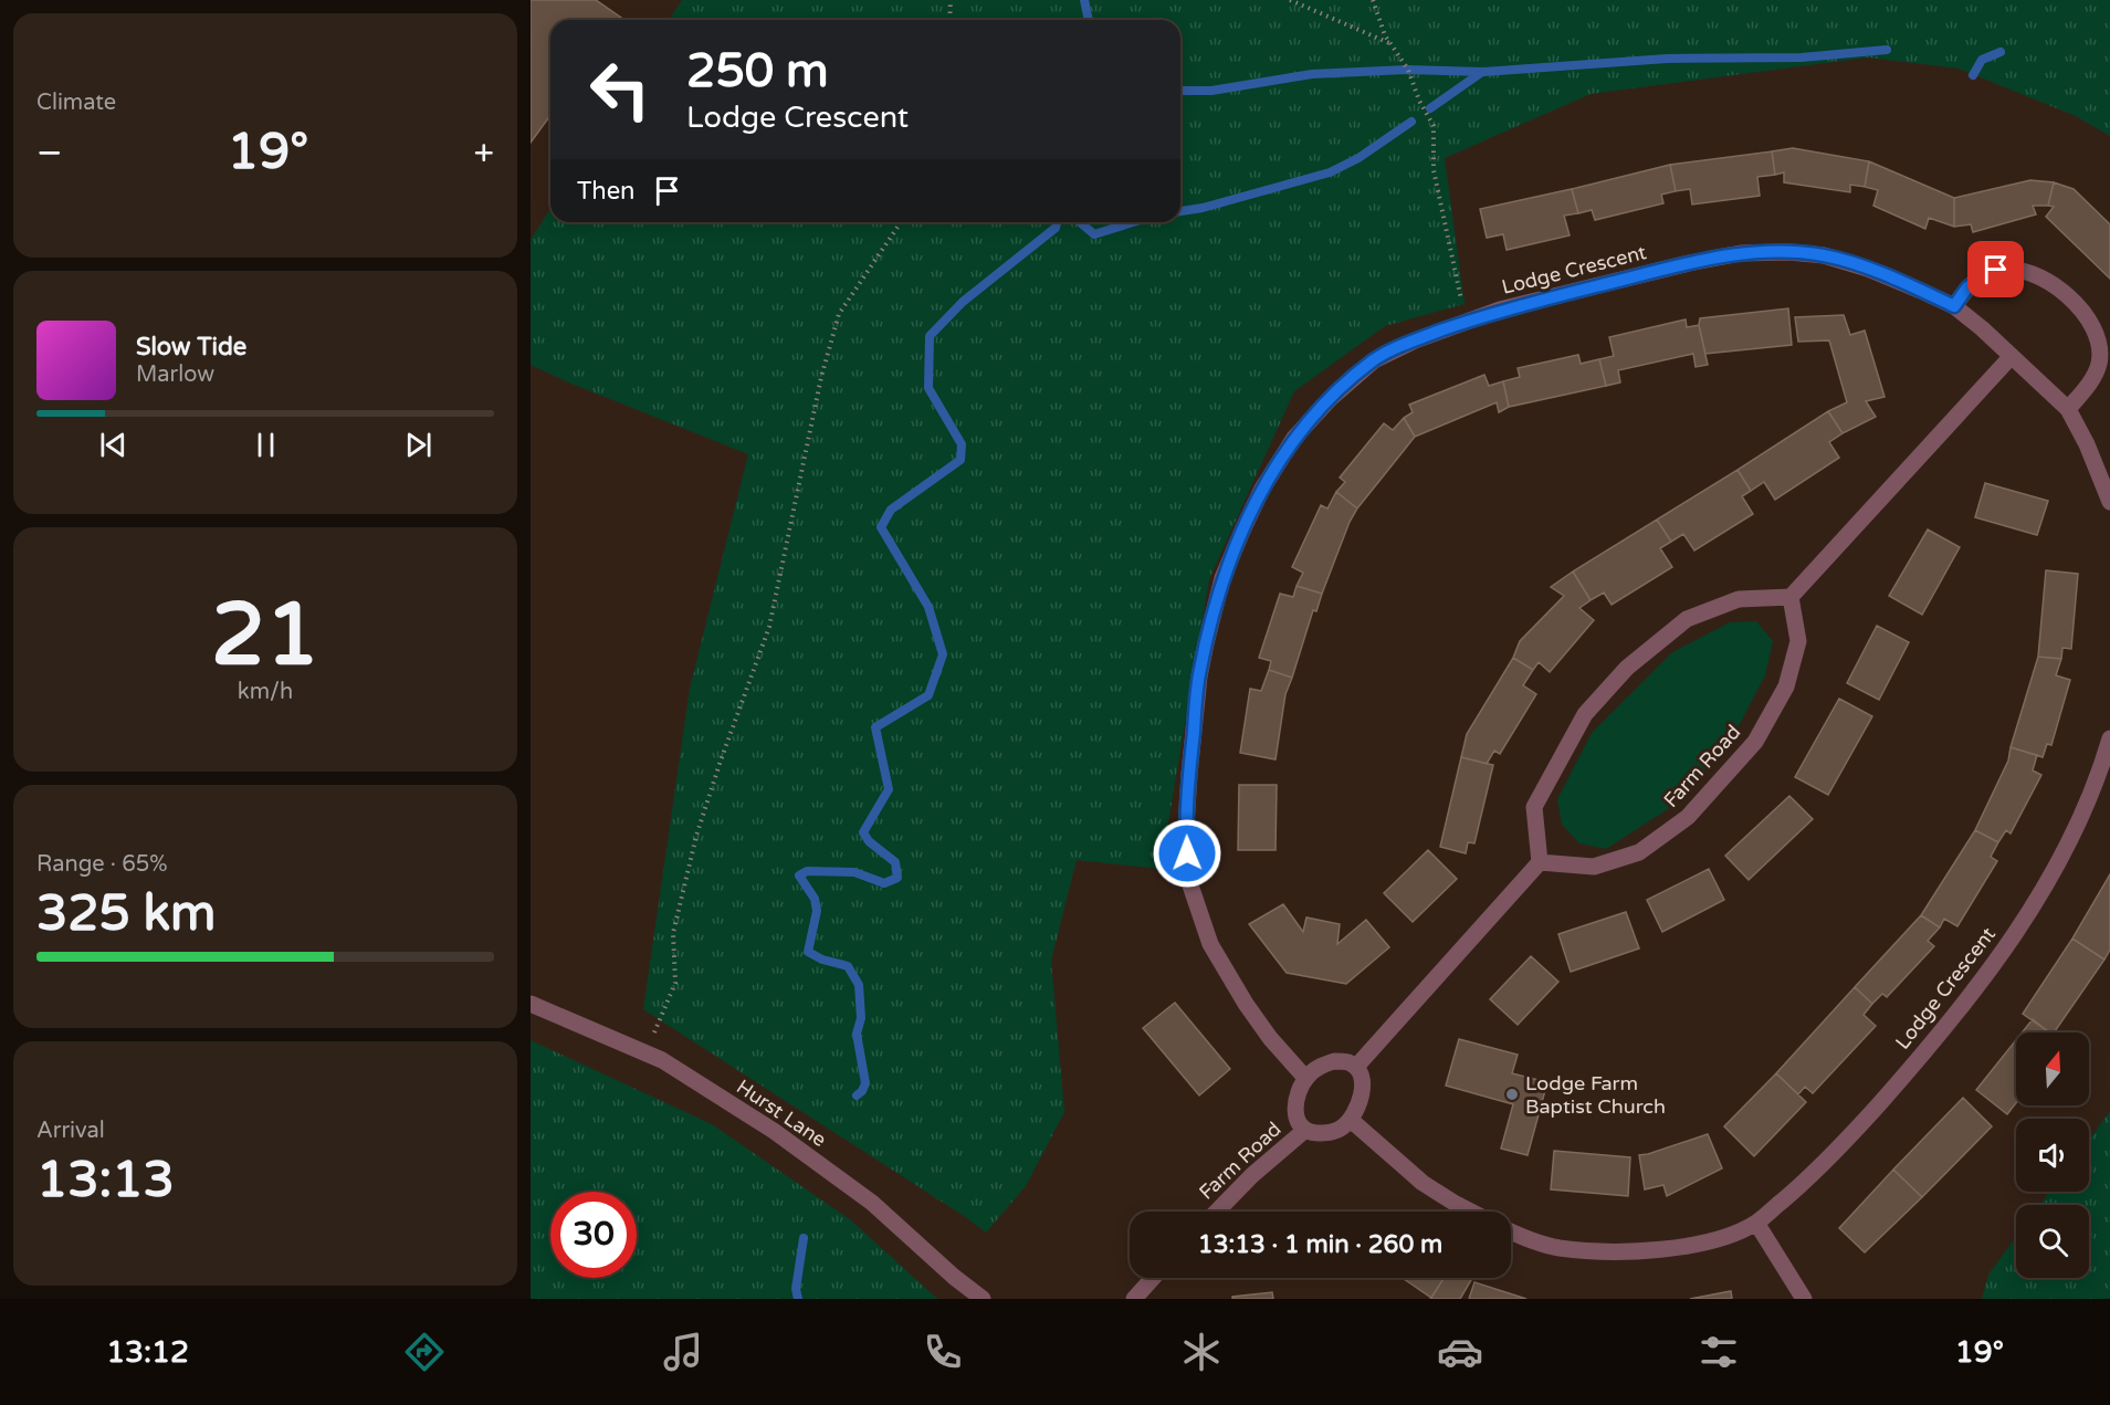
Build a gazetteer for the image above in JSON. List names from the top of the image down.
{
  "streets": {
    "street": ["Lodge Crescent", "Farm Road", "Hurst Lane"]
  },
  "crossings": [
    ["Lodge Crescent", "Farm Road"]
  ],
  "places": ["Lodge Farm Baptist Church"],
  "north": "top",
  "page": {
    "tile": [
      "Climate",
      ["21", "km/h"],
      ["Range · 65%", "325 km"],
      ["Arrival", "13:13"]
    ],
    "turn": ["250 m", "Lodge Crescent"],
    "heat": ["−", "19°", "+"],
    "then": "Then",
    "song": ["Slow Tide", "Marlow"],
    "limit": "30",
    "trip": "13:13 · 1 min · 260 m",
    "tabs": ["13:12", "19°"]
  }
}
